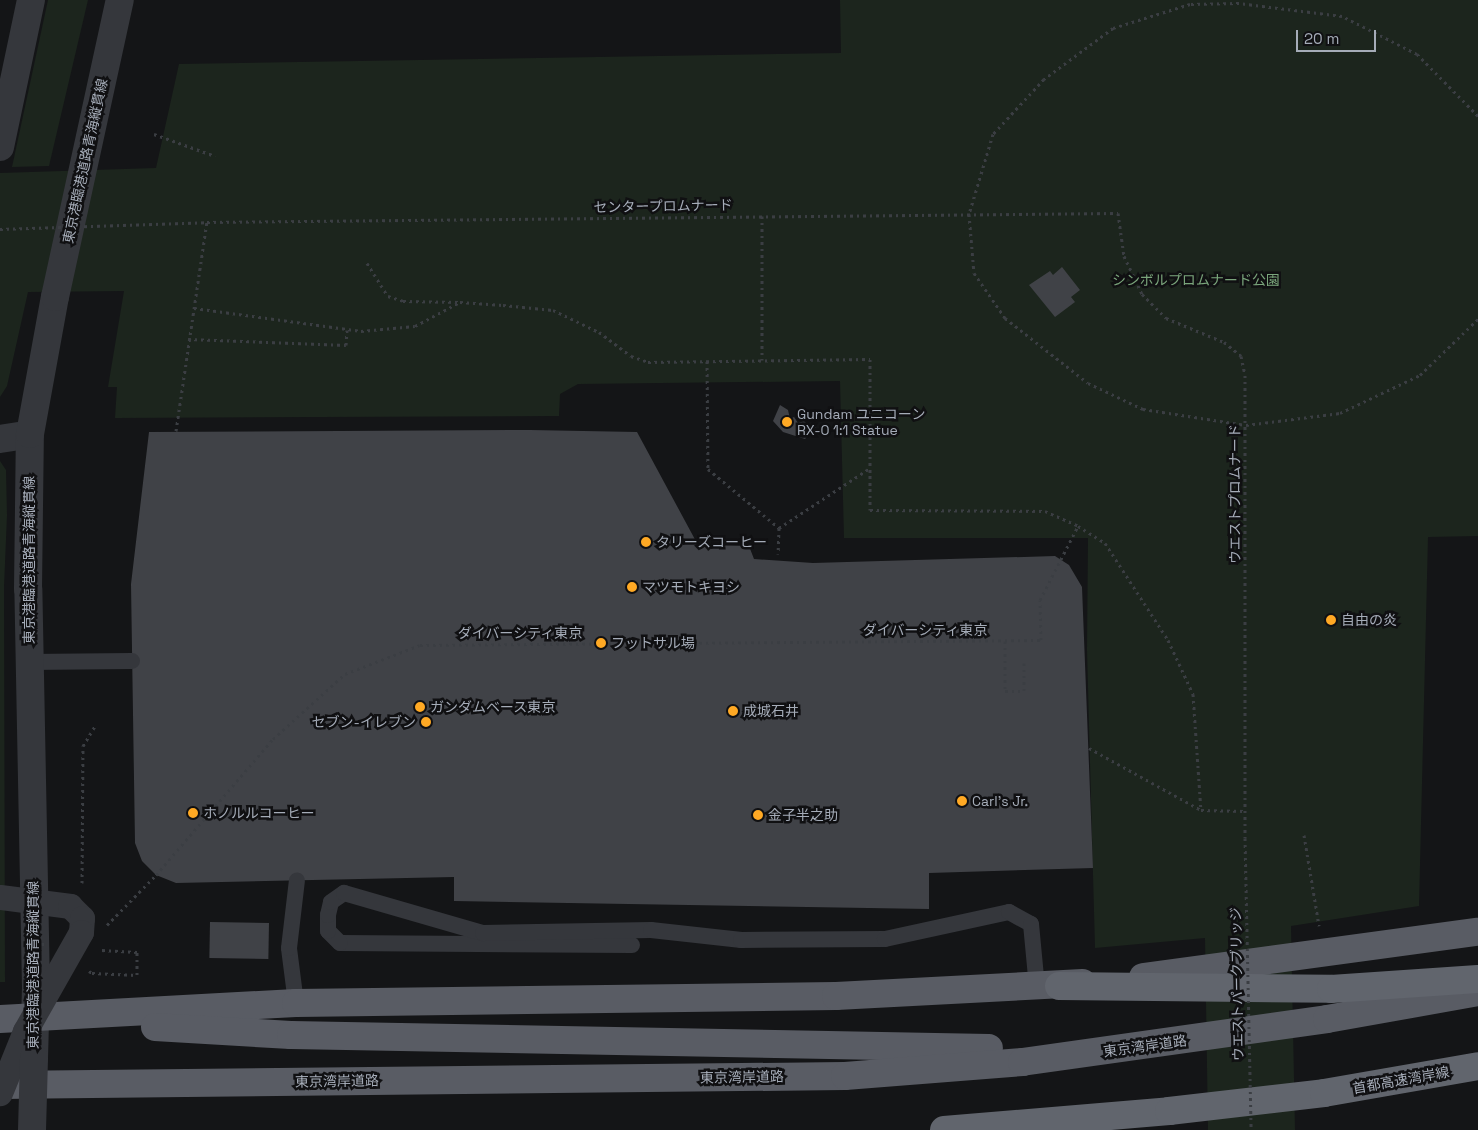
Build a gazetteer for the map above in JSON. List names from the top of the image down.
{
  "streets": {
    "highway": ["東京湾岸道路", "首都高速湾岸線"],
    "street": ["東京港臨港道路青海縦貫線"],
    "path": [
      "センタープロムナード",
      "ウエストプロムナード",
      "ダイバーシティ東京",
      "ウエストパークブリッジ"
    ]
  },
  "crossings": [
    ["センタープロムナード", "ウエストプロムナード"],
    ["ウエストプロムナード", "ウエストパークブリッジ"]
  ],
  "parks": ["シンボルプロムナード公園"],
  "places": [
    "Gundam ユニコーン RX-0 1:1 Statue",
    "タリーズコーヒー",
    "マツモトキヨシ",
    "自由の炎",
    "フットサル場",
    "ガンダムベース東京",
    "成城石井",
    "セブン-イレブン",
    "Carl's Jr.",
    "ホノルルコーヒー",
    "金子半之助"
  ],
  "scale_bar": "20 m"
}
